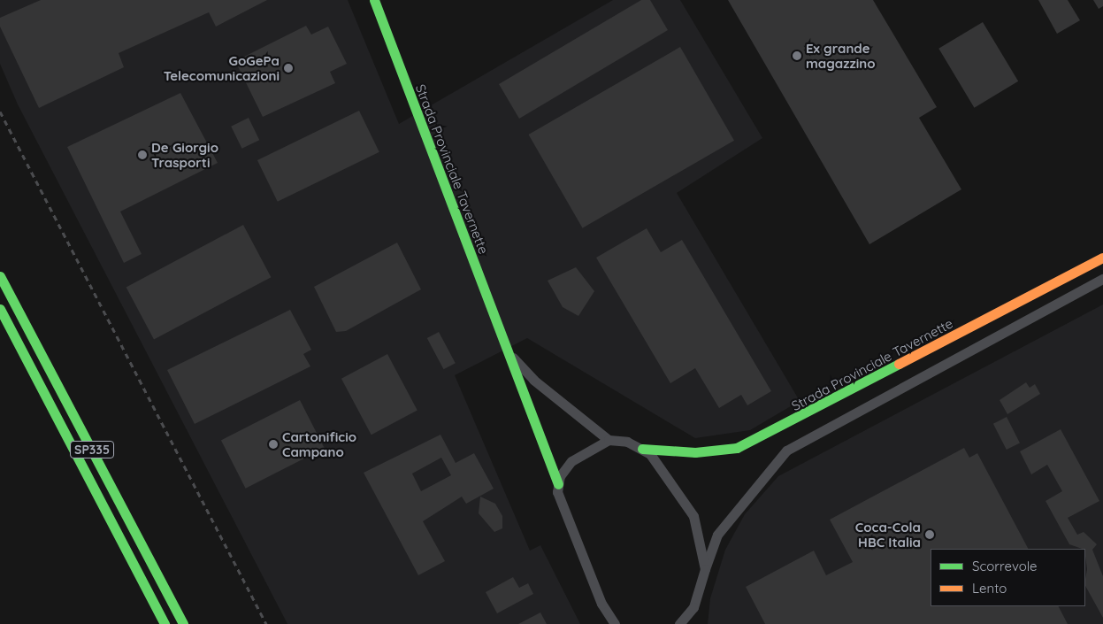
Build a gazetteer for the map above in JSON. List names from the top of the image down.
{
  "streets": {
    "main road": ["Strada Provinciale Tavernette", "SP335"]
  },
  "places": [
    "Ex grande magazzino",
    "GoGePa Telecomunicazioni",
    "De Giorgio Trasporti",
    "Cartonificio Campano",
    "Coca-Cola HBC Italia"
  ],
  "legend": ["Scorrevole", "Lento"]
}
